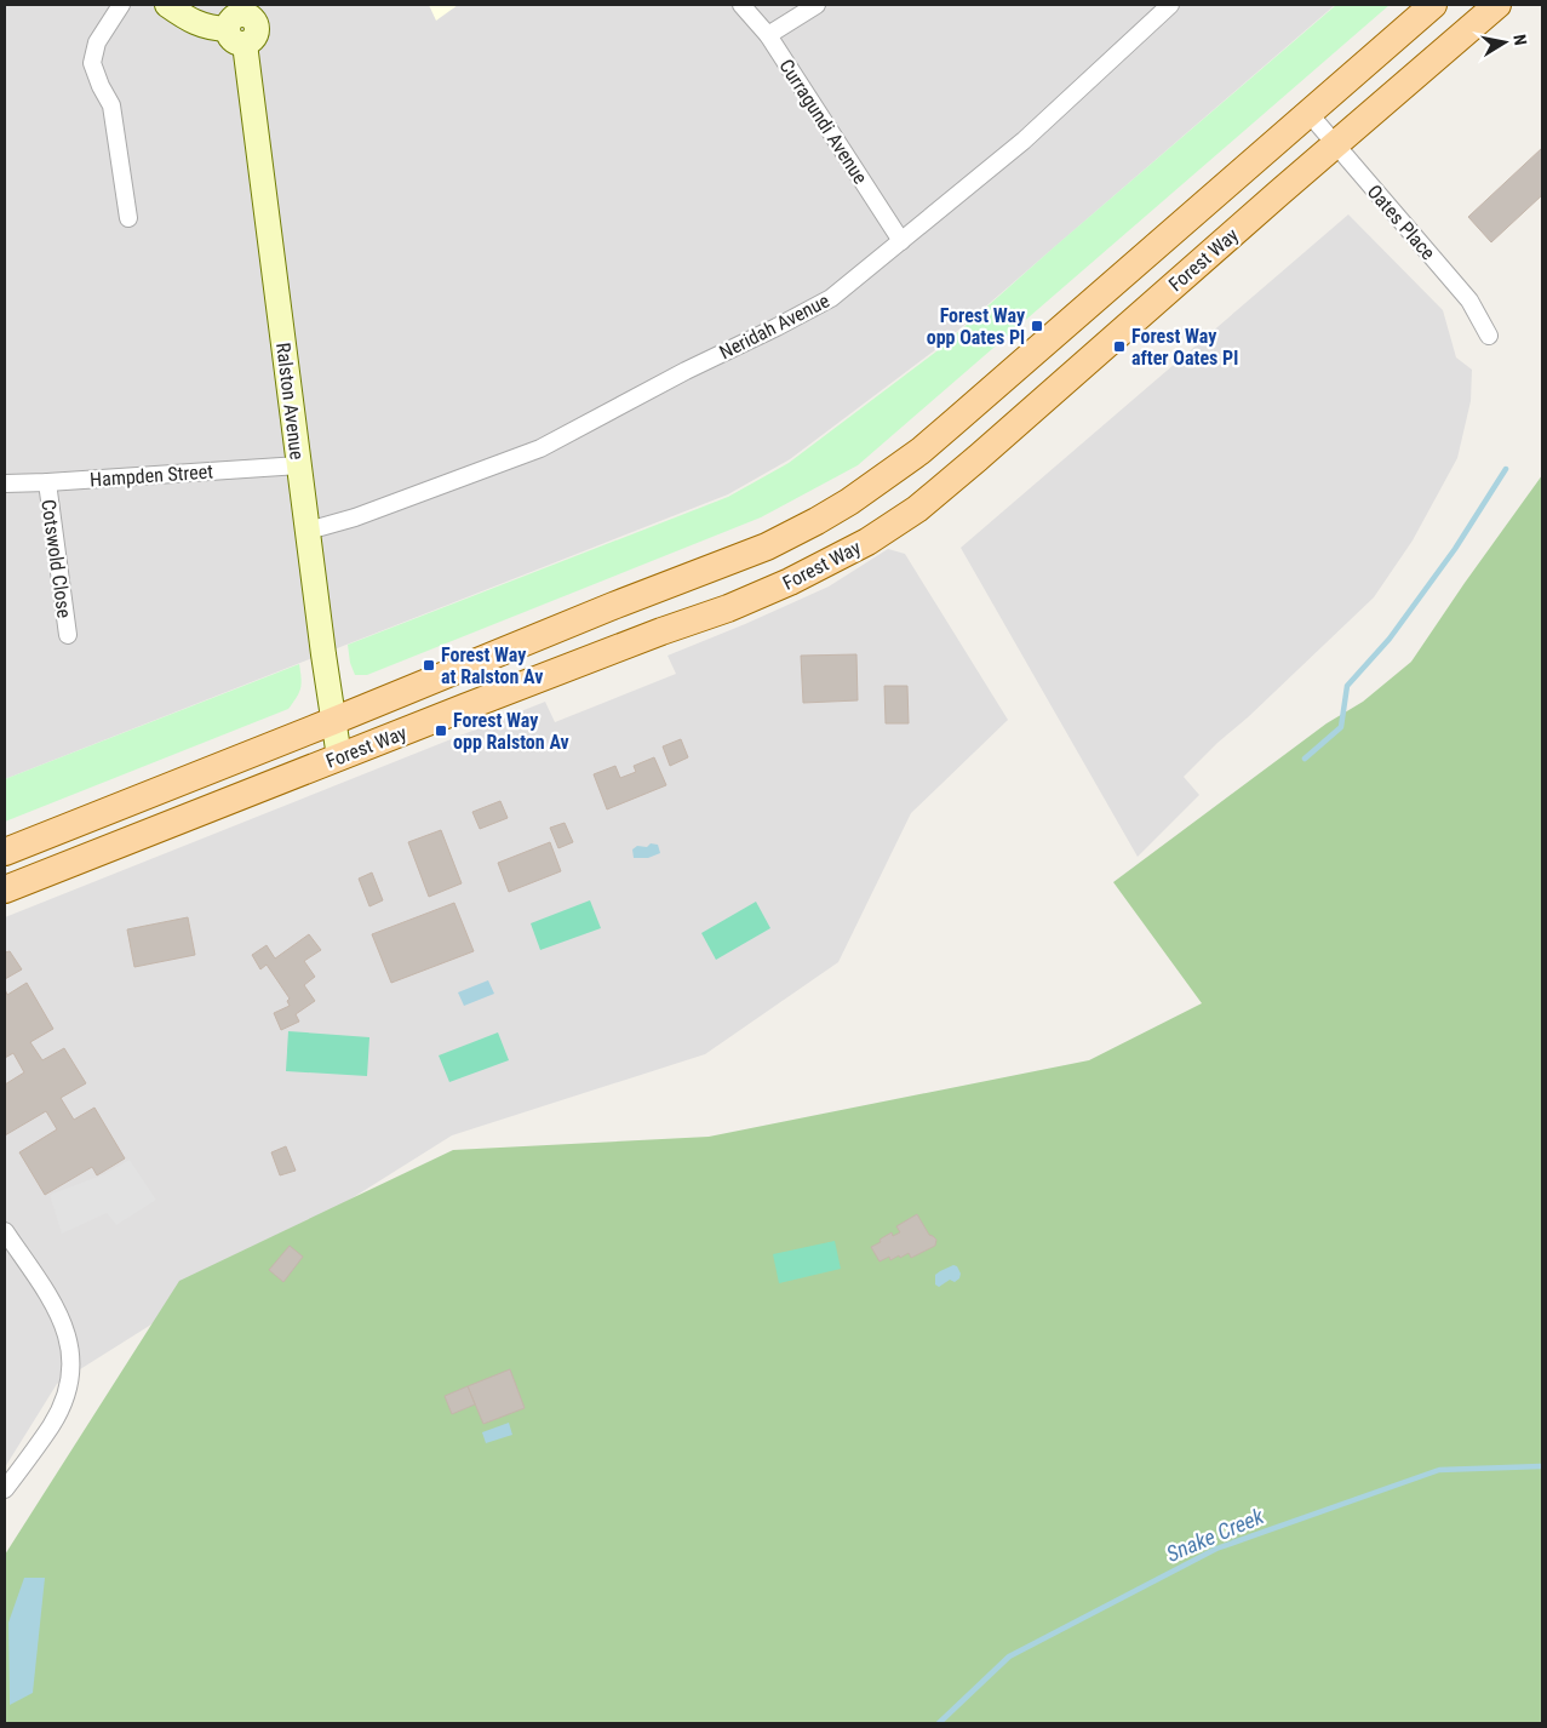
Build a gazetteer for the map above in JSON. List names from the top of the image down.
{
  "streets": {
    "main road": ["Forest Way"],
    "street": [
      "Curragundi Avenue",
      "Oates Place",
      "Neridah Avenue",
      "Ralston Avenue",
      "Hampden Street",
      "Cotswold Close"
    ]
  },
  "crossings": [
    ["Curragundi Avenue", "Neridah Avenue"],
    ["Oates Place", "Forest Way"],
    ["Forest Way", "Ralston Avenue"],
    ["Neridah Avenue", "Ralston Avenue"],
    ["Ralston Avenue", "Hampden Street"],
    ["Hampden Street", "Cotswold Close"]
  ],
  "water": ["Snake Creek"],
  "places": {
    "transit": [
      "Forest Way opp Oates Pl",
      "Forest Way after Oates Pl",
      "Forest Way at Ralston Av",
      "Forest Way opp Ralston Av"
    ]
  },
  "north": "right"
}
